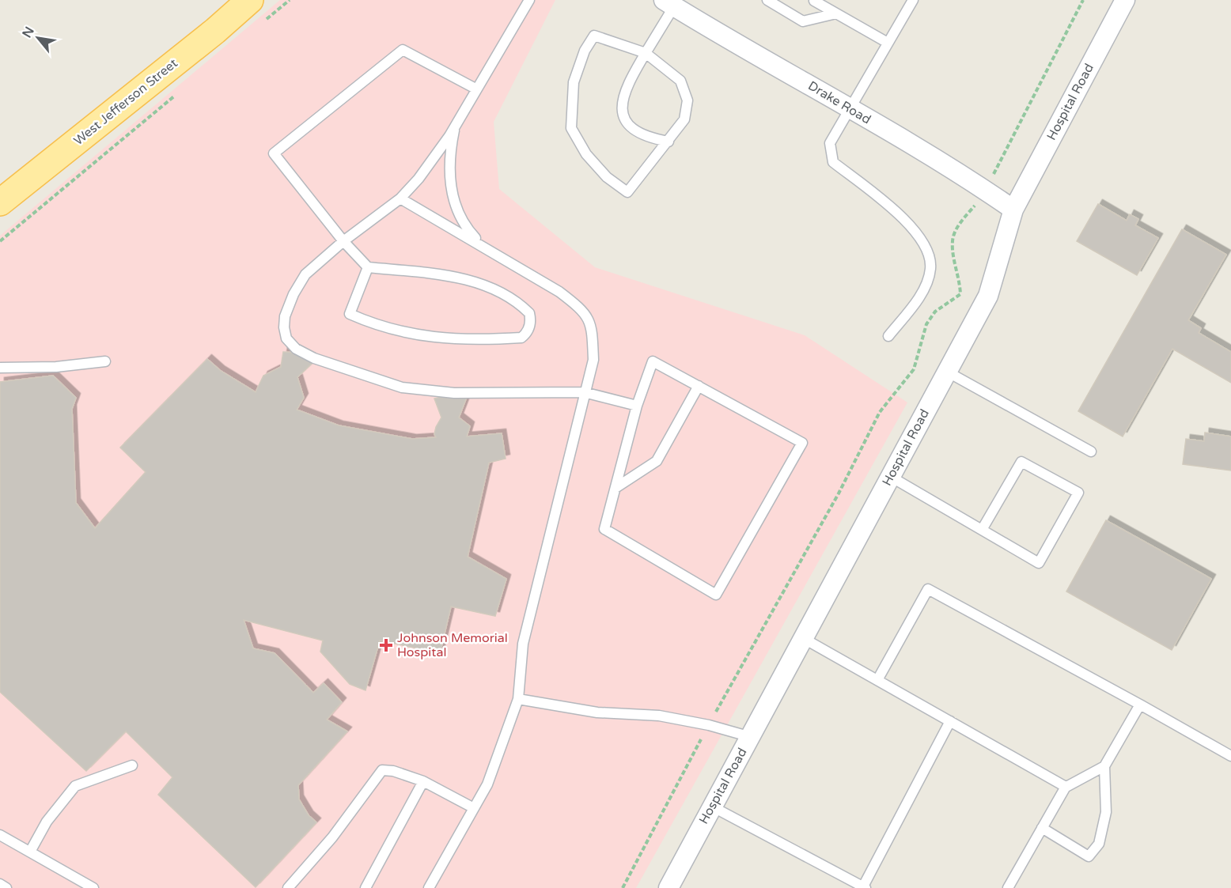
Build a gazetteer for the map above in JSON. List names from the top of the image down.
{
  "streets": {
    "main road": ["West Jefferson Street"],
    "street": ["Hospital Road", "Drake Road"]
  },
  "crossings": [
    ["Hospital Road", "Drake Road"]
  ],
  "places": {
    "health": ["Johnson Memorial Hospital"]
  },
  "north": "top left"
}
